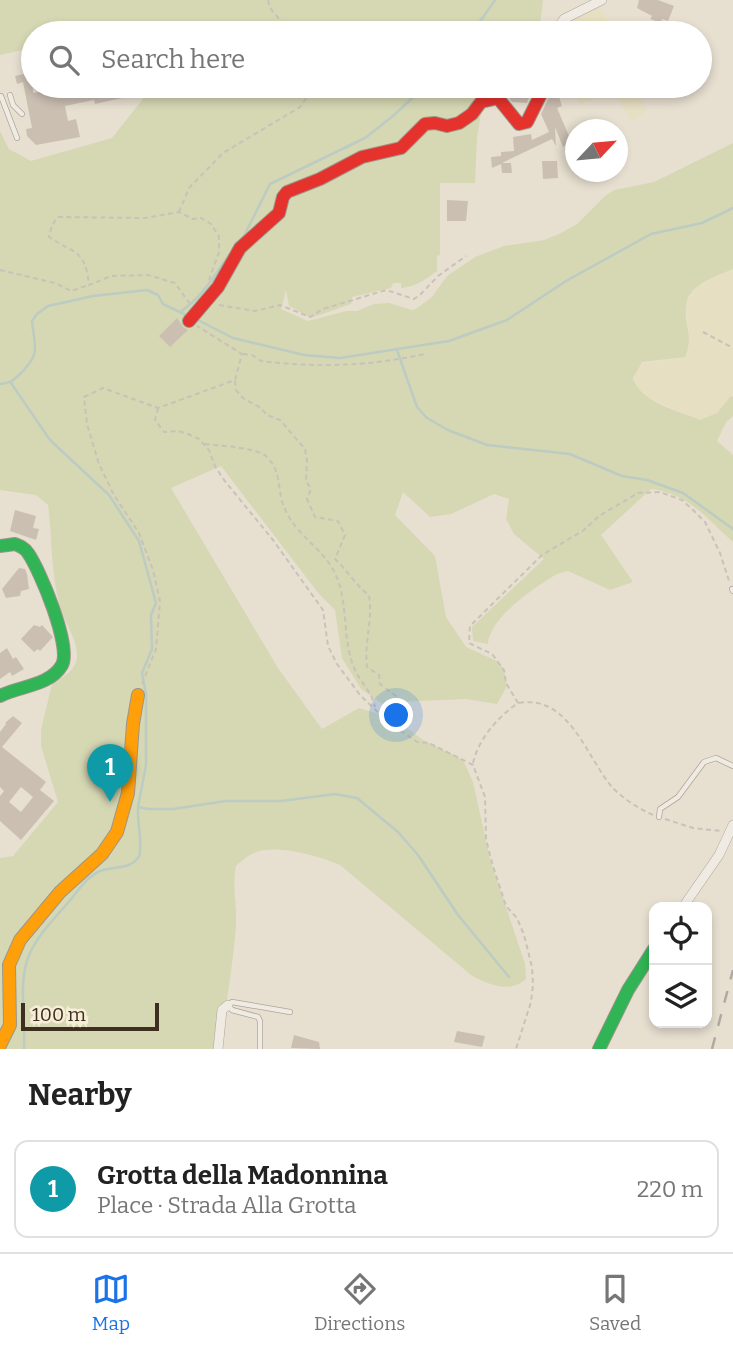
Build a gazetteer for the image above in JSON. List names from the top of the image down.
{
  "scale_bar": "100 m",
  "north": "top right",
  "page": {
    "search": "Search here",
    "pins": "1",
    "scale": "100 m",
    "heading": "Nearby",
    "list": [
      {
        "mark": "1",
        "name": "Grotta della Madonnina",
        "note": "Place · Strada Alla Grotta",
        "value": "220 m"
      }
    ],
    "nav": ["Map", "Directions", "Saved"]
  }
}
